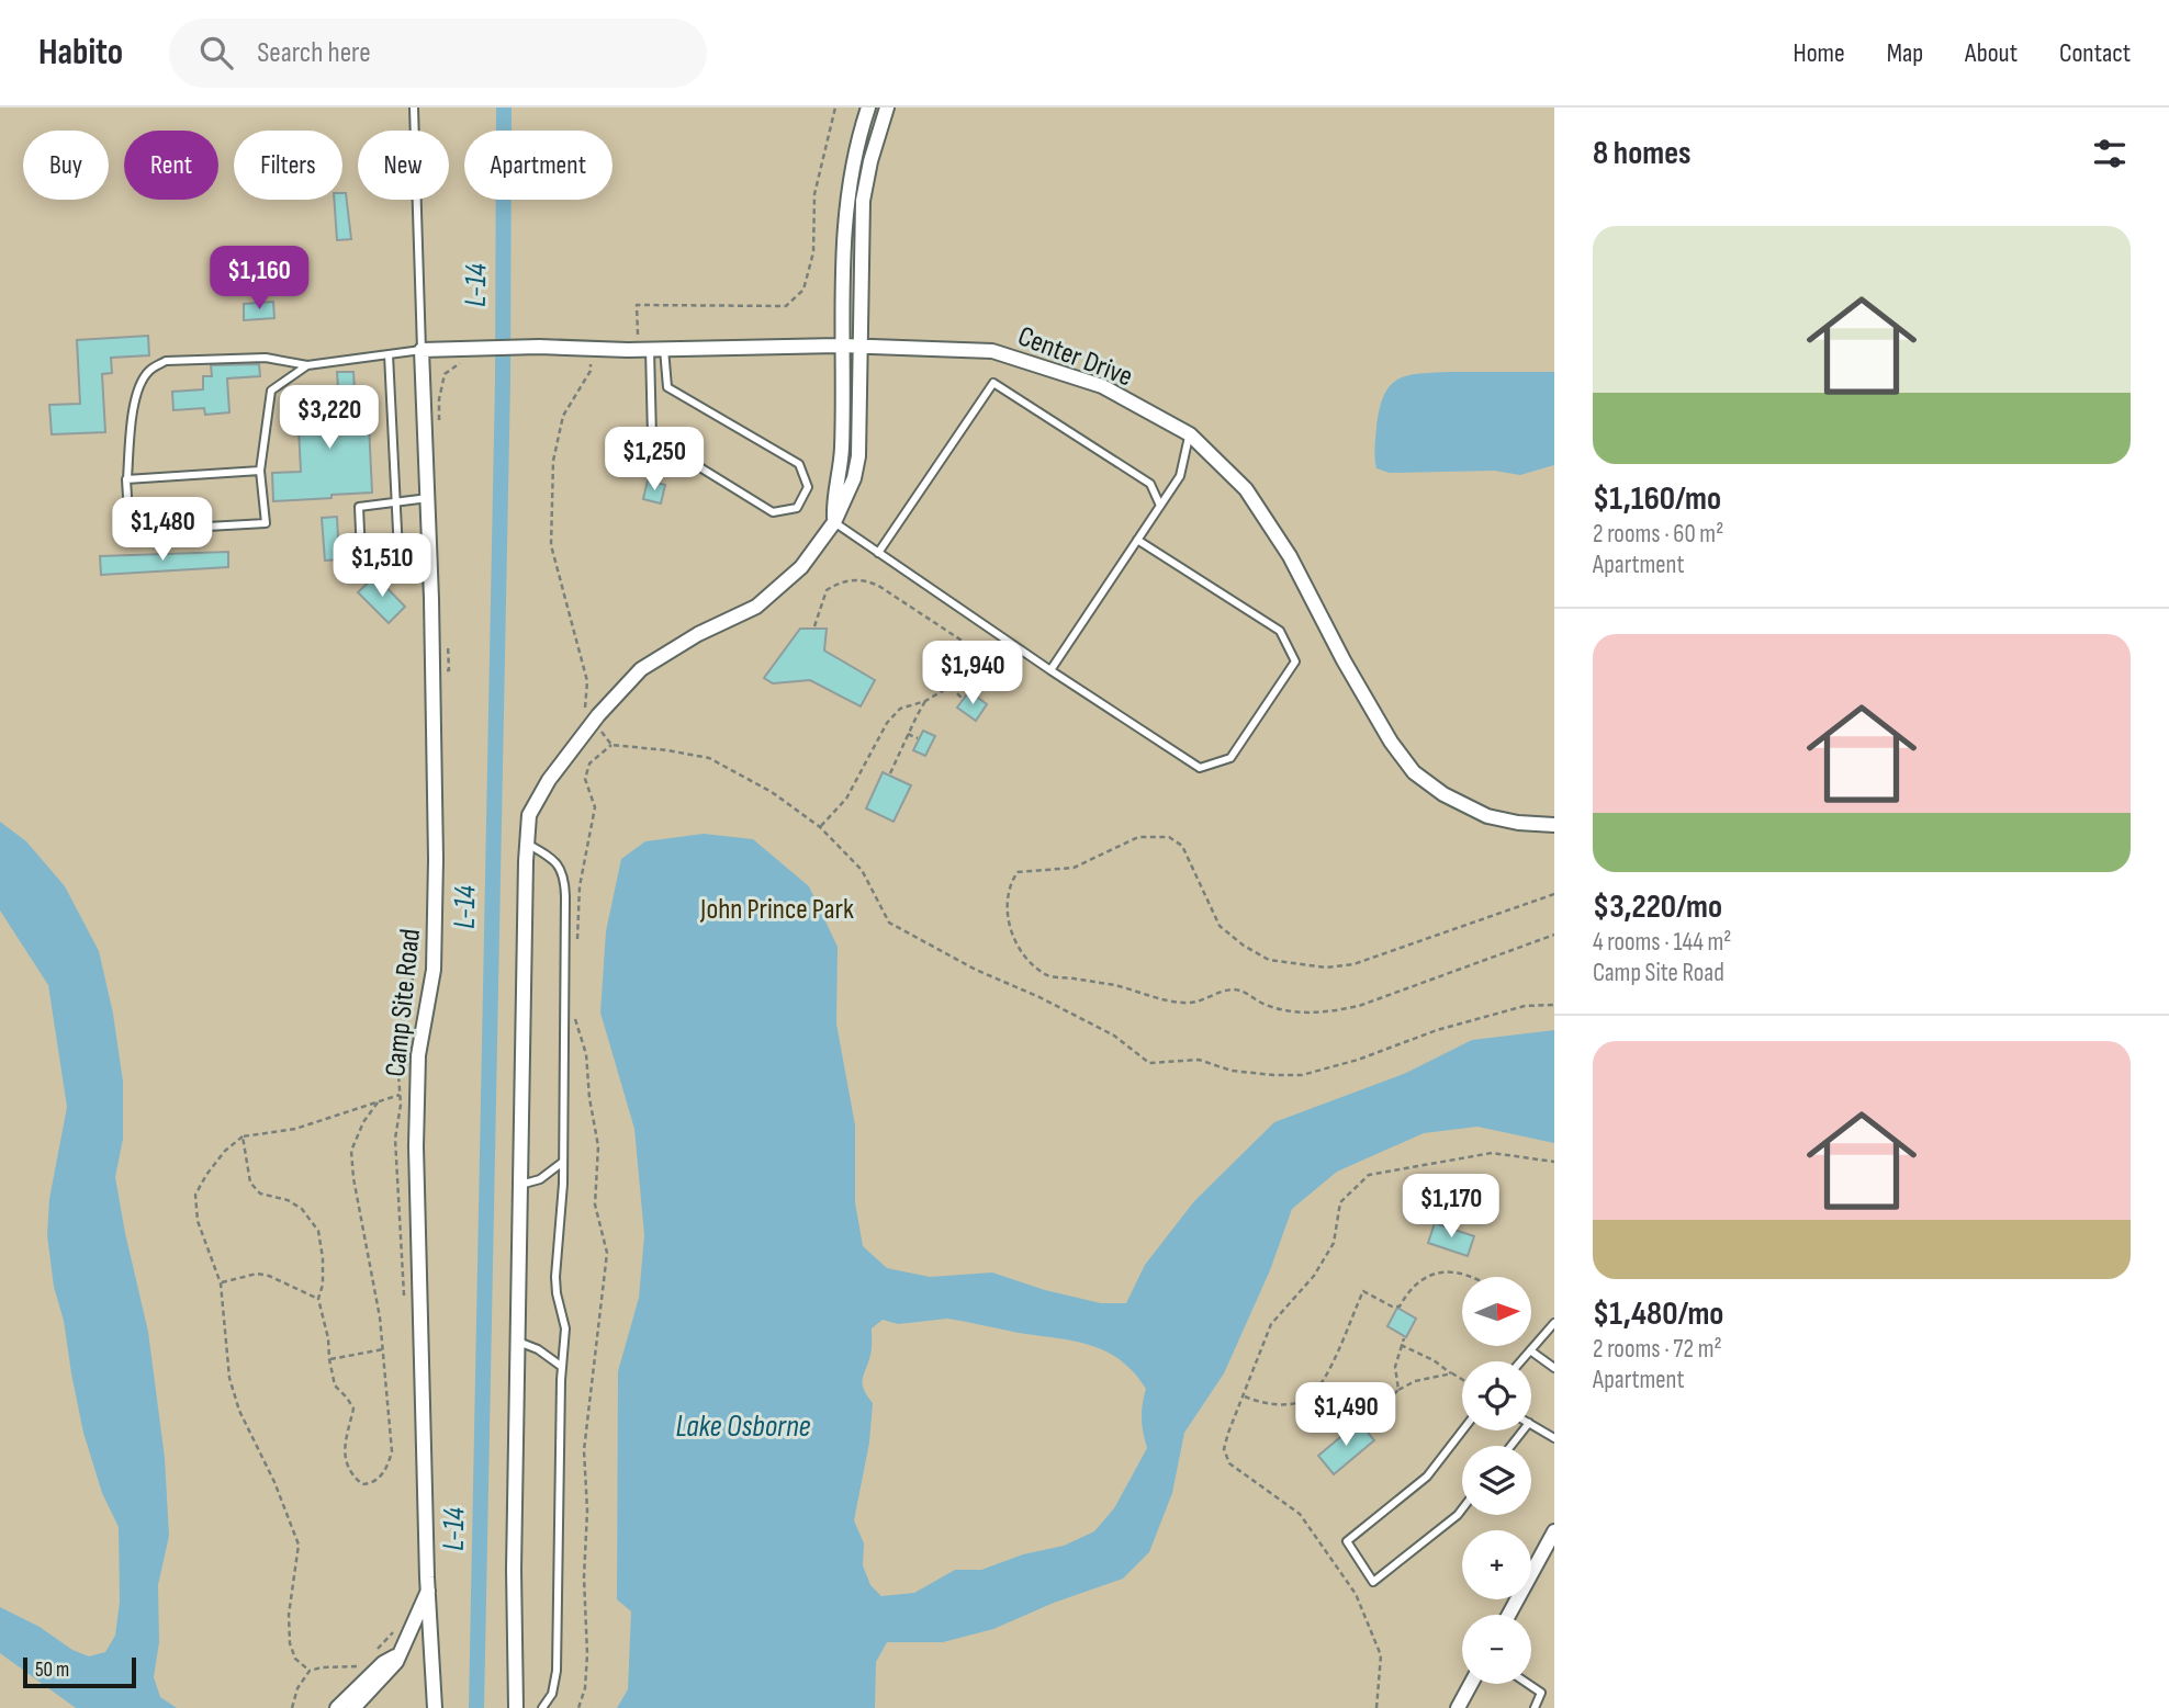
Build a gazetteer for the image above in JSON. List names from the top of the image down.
{
  "streets": {
    "street": ["Center Drive", "Camp Site Road"]
  },
  "crossings": [
    ["Center Drive", "Camp Site Road"]
  ],
  "water": ["L-14", "Lake Osborne"],
  "parks": ["John Prince Park"],
  "scale_bar": "50 m",
  "north": "right",
  "page": {
    "header": "Habito",
    "search": "Search here",
    "nav": [
      "Home",
      "Map",
      "About",
      "Contact"
    ],
    "heading": "8 homes",
    "chip": [
      "Buy",
      "Rent",
      "Filters",
      "New",
      "Apartment"
    ],
    "list": [
      {
        "name": "$1,160/mo",
        "note": "2 rooms · 60 m² · Apartment"
      },
      {
        "name": "$3,220/mo",
        "note": "4 rooms · 144 m² · Camp Site Road"
      },
      {
        "name": "$1,480/mo",
        "note": "2 rooms · 72 m² · Apartment"
      }
    ],
    "price": [
      "$1,160",
      "$3,220",
      "$1,250",
      "$1,480",
      "$1,510",
      "$1,940",
      "$1,170",
      "$1,490"
    ],
    "map_buttons": ["+", "−"],
    "scale": "50 m"
  }
}
